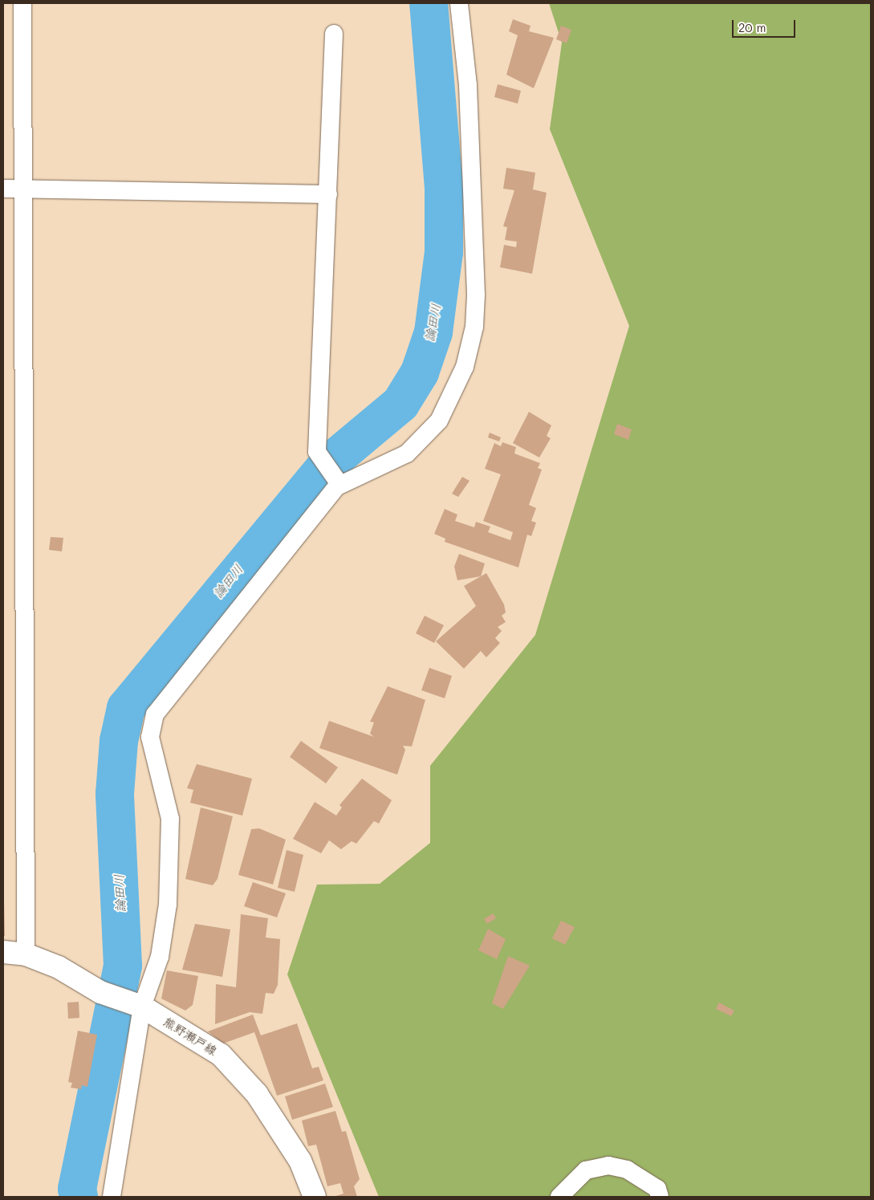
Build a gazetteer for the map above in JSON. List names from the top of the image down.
{
  "streets": {
    "main road": ["熊野瀬戸線"]
  },
  "water": ["論田川"],
  "scale_bar": "20 m"
}
